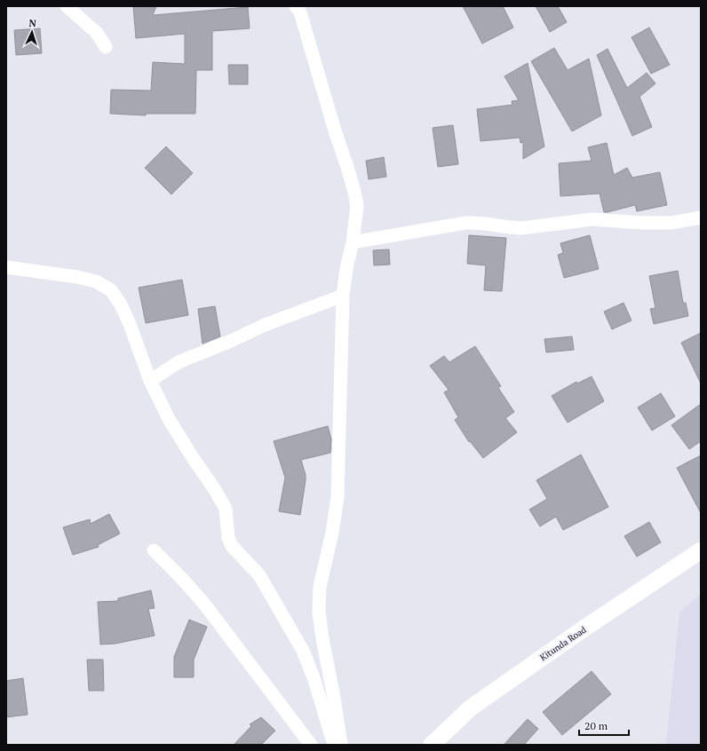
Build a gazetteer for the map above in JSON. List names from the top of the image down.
{
  "streets": {
    "street": ["Kitunda Road"]
  },
  "scale_bar": "20 m",
  "north": "top"
}
